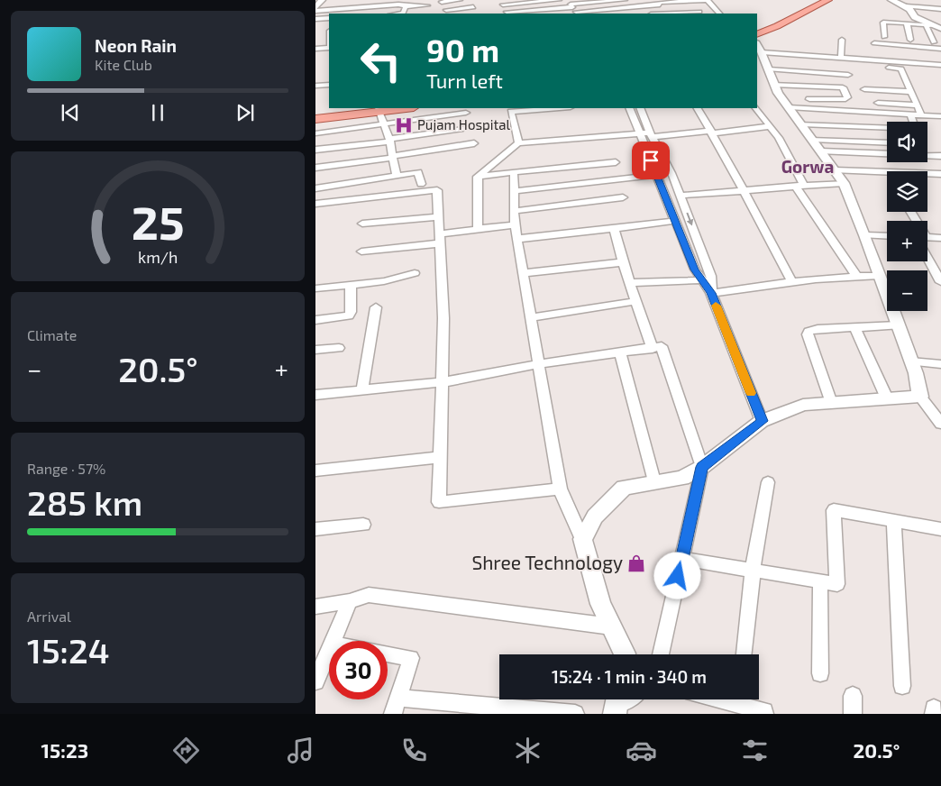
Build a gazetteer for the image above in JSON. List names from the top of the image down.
{
  "districts": ["Gorwa"],
  "places": {
    "hospital": ["Pujam Hospital"],
    "shop": ["Shree Technology"]
  },
  "page": {
    "turn": ["90 m", "Turn left"],
    "song": ["Neon Rain", "Kite Club"],
    "map_buttons": ["+", "−"],
    "tile": [
      "Climate",
      ["Range · 57%", "285 km"],
      ["Arrival", "15:24"]
    ],
    "heat": ["−", "20.5°", "+"],
    "limit": "30",
    "trip": "15:24 · 1 min · 340 m",
    "tabs": ["15:23", "20.5°"],
    "gauge": ["25", "km/h"]
  }
}
